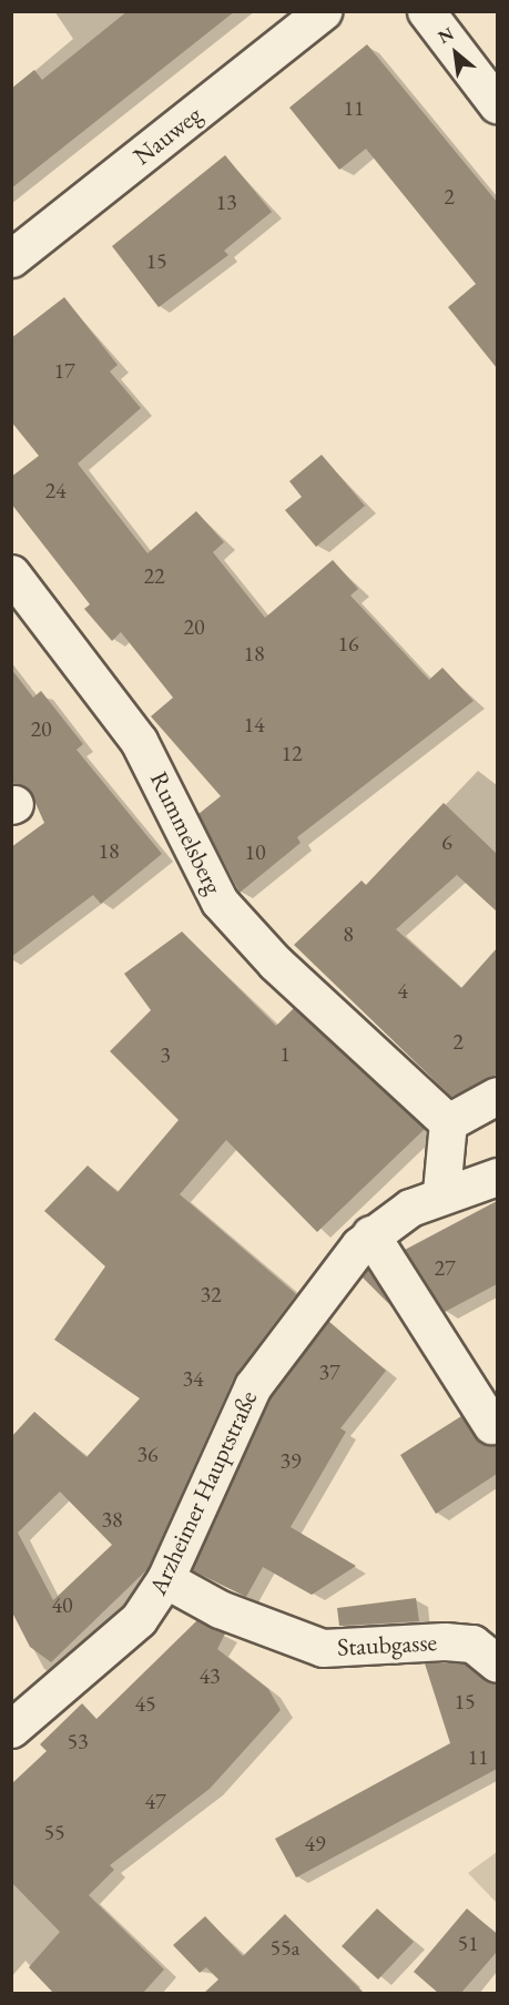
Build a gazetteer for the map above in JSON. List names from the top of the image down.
{
  "streets": {
    "street": [
      "Nauweg",
      "Rummelsberg",
      "Arzheimer Hauptstraße",
      "Staubgasse"
    ]
  },
  "crossings": [
    ["Arzheimer Hauptstraße", "Staubgasse"]
  ],
  "house_numbers": [
    "11",
    "2",
    "13",
    "15",
    "17",
    "24",
    "22",
    "20",
    "16",
    "18",
    "14",
    "20",
    "12",
    "6",
    "18",
    "10",
    "8",
    "4",
    "2",
    "1",
    "3",
    "27",
    "32",
    "37",
    "34",
    "36",
    "39",
    "38",
    "40",
    "43",
    "15",
    "45",
    "53",
    "11",
    "47",
    "55",
    "49",
    "51",
    "55a"
  ],
  "north": "top left"
}
